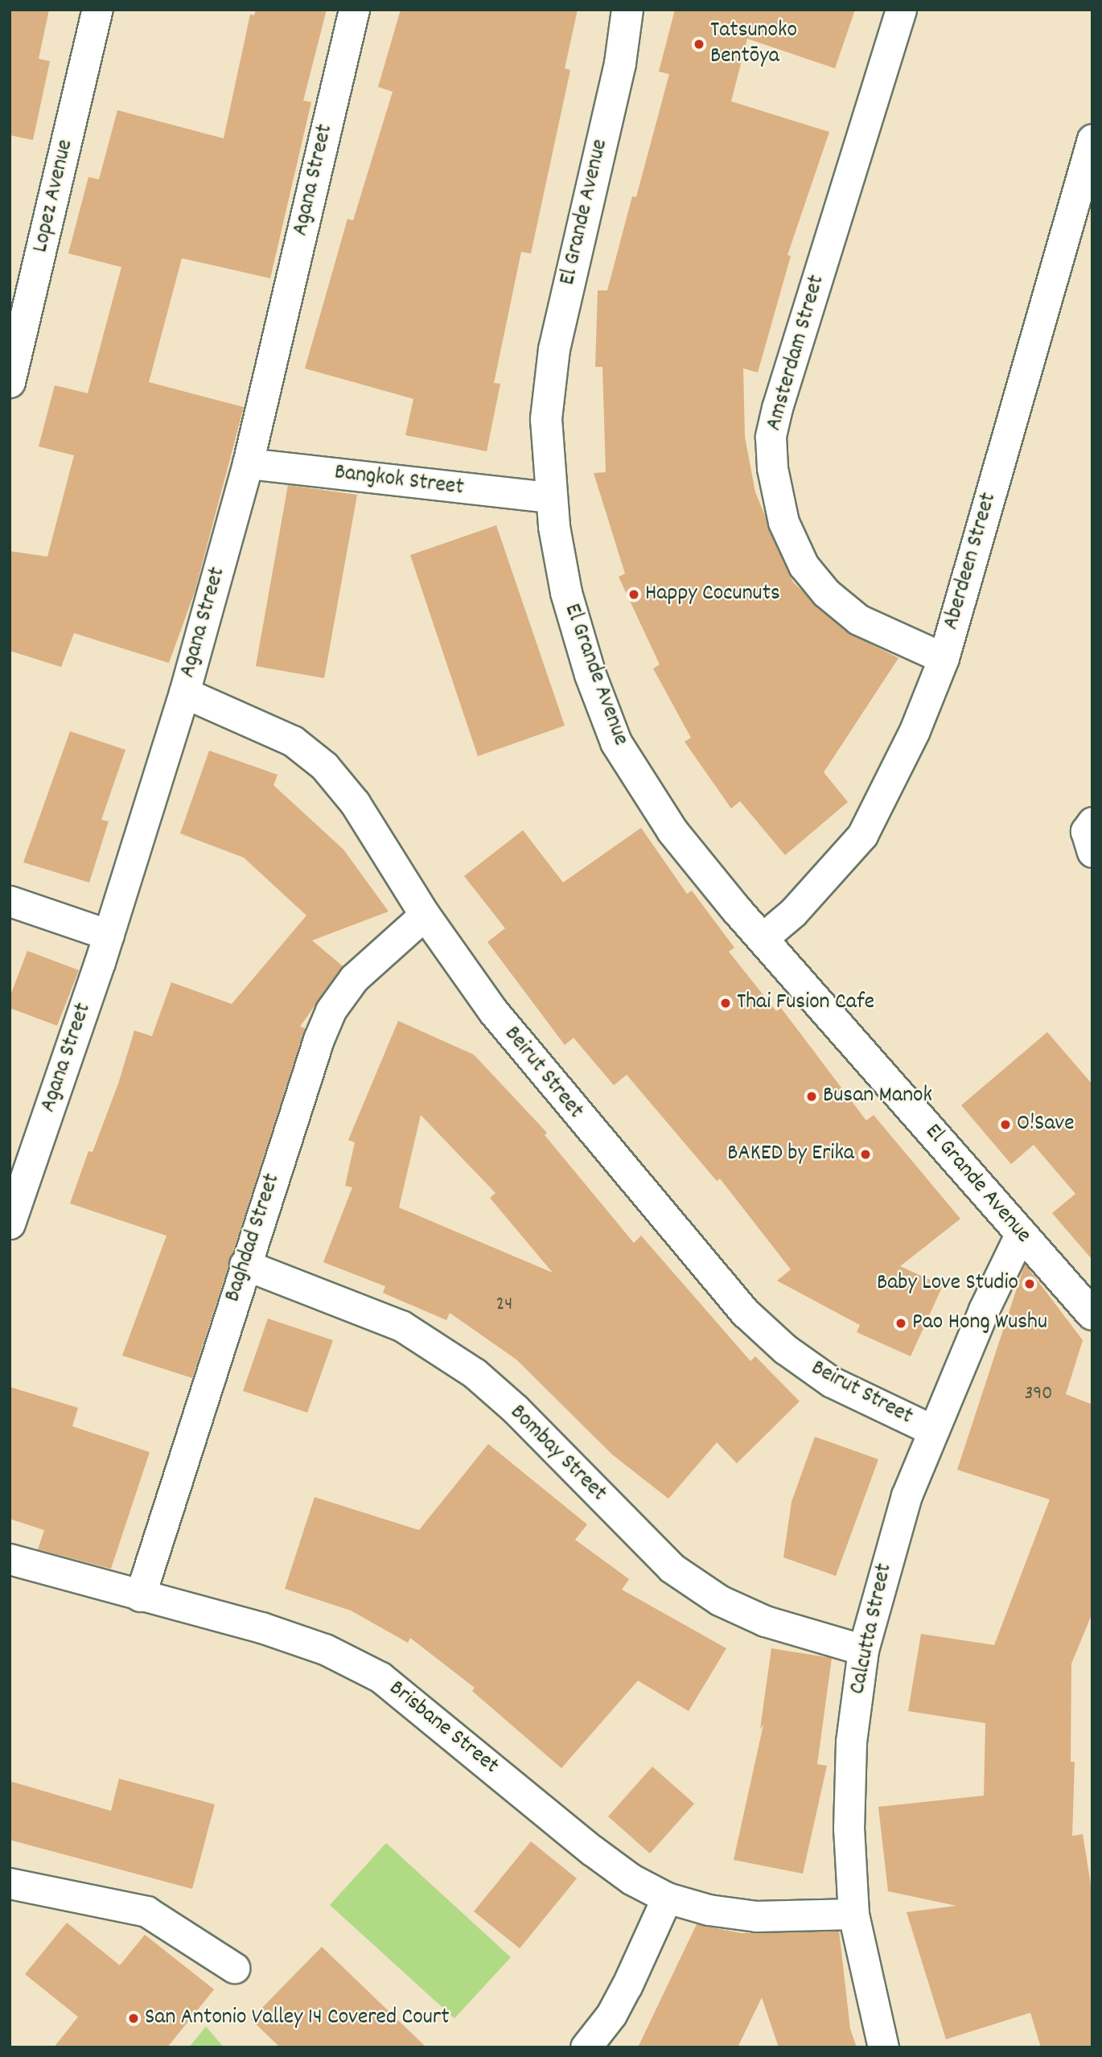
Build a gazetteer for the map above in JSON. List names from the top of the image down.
{
  "streets": {
    "street": [
      "Agana Street",
      "Lopez Avenue",
      "El Grande Avenue",
      "Amsterdam Street",
      "Bangkok Street",
      "Aberdeen Street",
      "Beirut Street",
      "Baghdad Street",
      "Bombay Street",
      "Calcutta Street",
      "Brisbane Street"
    ]
  },
  "crossings": [
    ["Agana Street", "Bangkok Street"],
    ["Agana Street", "Beirut Street"],
    ["El Grande Avenue", "Bangkok Street"],
    ["El Grande Avenue", "Aberdeen Street"],
    ["El Grande Avenue", "Calcutta Street"],
    ["Amsterdam Street", "Aberdeen Street"],
    ["Beirut Street", "Baghdad Street"],
    ["Beirut Street", "Calcutta Street"],
    ["Baghdad Street", "Bombay Street"],
    ["Baghdad Street", "Brisbane Street"],
    ["Bombay Street", "Calcutta Street"],
    ["Calcutta Street", "Brisbane Street"]
  ],
  "places": [
    "Tatsunoko Bentōya",
    "Happy Cocunuts",
    "Thai Fusion Cafe",
    "Busan Manok",
    "O!Save",
    "BAKED by Erika",
    "Baby Love Studio",
    "Pao Hong Wushu",
    "San Antonio Valley 14 Covered Court"
  ],
  "house_numbers": ["24", "390"]
}
